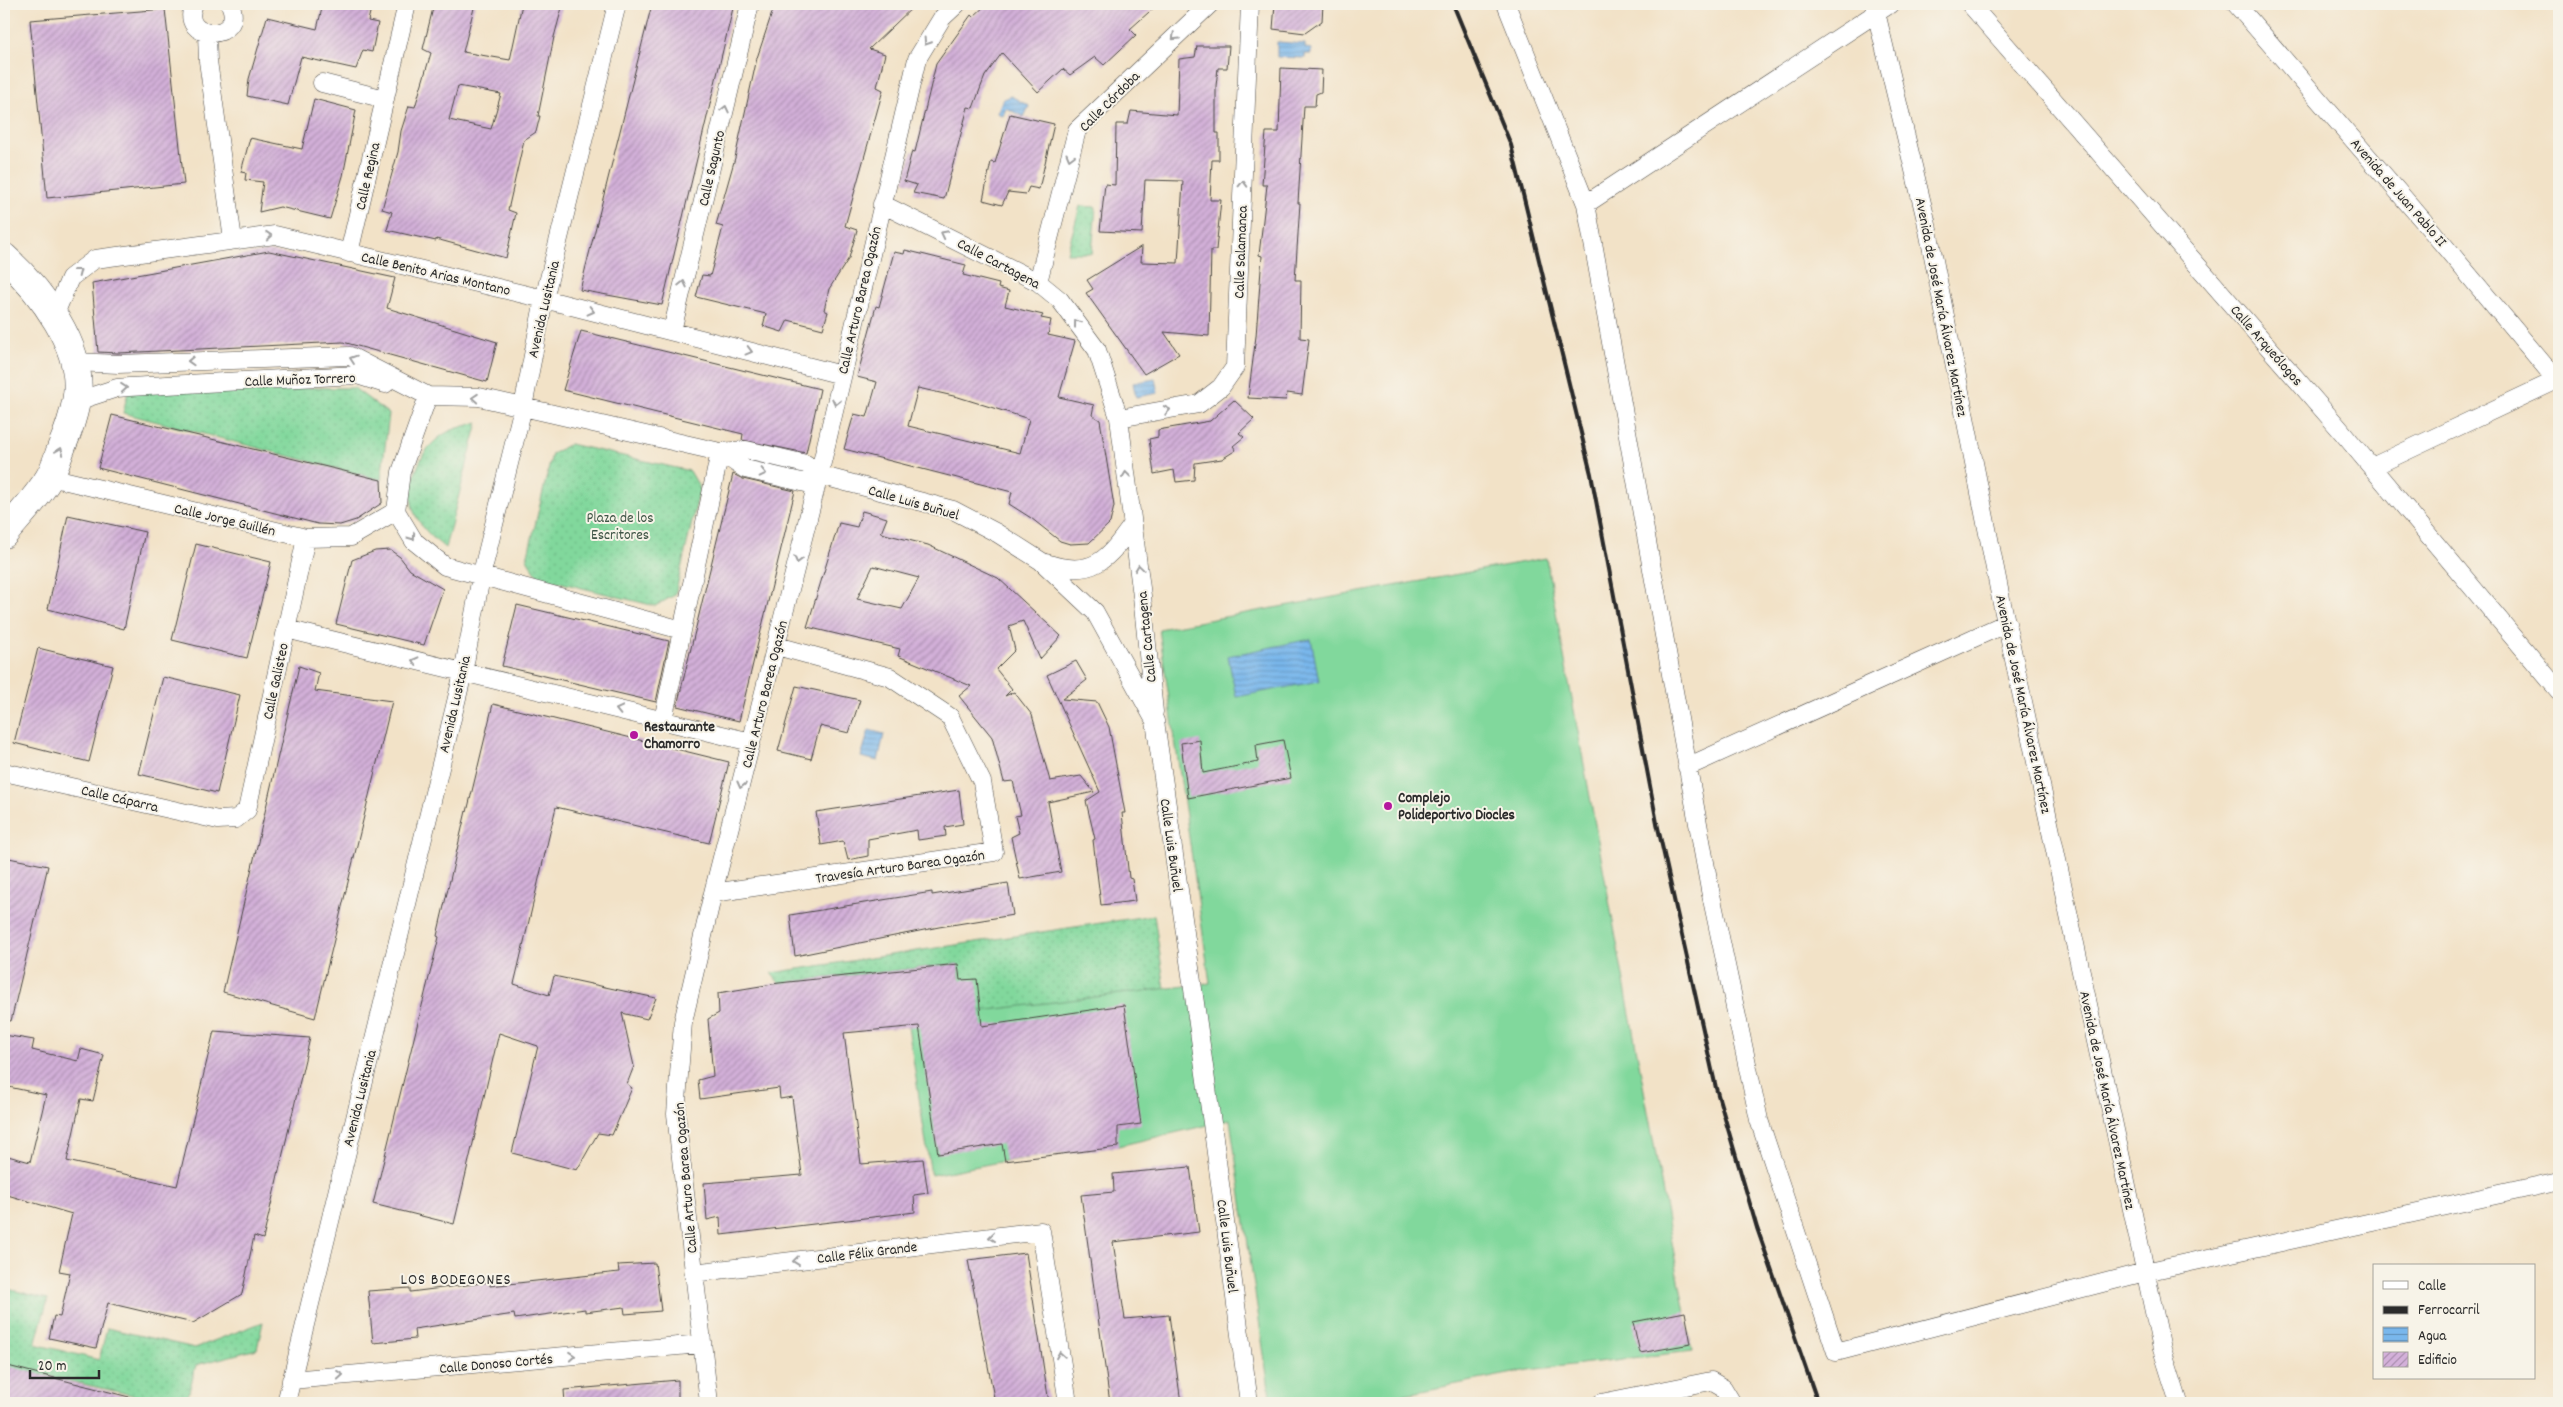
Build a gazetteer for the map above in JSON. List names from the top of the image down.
{
  "streets": {
    "street": [
      "Calle Córdoba",
      "Calle Sagunto",
      "Calle Regina",
      "Avenida de Juan Pablo II",
      "Calle Salamanca",
      "Calle Cartagena",
      "Calle Benito Arias Montano",
      "Calle Arturo Barea Ogazón",
      "Avenida de José María Álvarez Martínez",
      "Avenida Lusitania",
      "Calle Arqueólogos",
      "Calle Muñoz Torrero",
      "Calle Luis Buñuel",
      "Calle Jorge Guillén",
      "Calle Galisteo",
      "Calle Cáparra",
      "Travesía Arturo Barea Ogazón",
      "Calle Félix Grande",
      "Calle Donoso Cortés"
    ]
  },
  "crossings": [
    ["Calle Córdoba", "Calle Cartagena"],
    ["Calle Sagunto", "Calle Benito Arias Montano"],
    ["Calle Regina", "Calle Benito Arias Montano"],
    ["Calle Salamanca", "Calle Cartagena"],
    ["Calle Cartagena", "Calle Arturo Barea Ogazón"],
    ["Calle Cartagena", "Calle Luis Buñuel"],
    ["Calle Benito Arias Montano", "Calle Arturo Barea Ogazón"],
    ["Calle Benito Arias Montano", "Avenida Lusitania"],
    ["Calle Arturo Barea Ogazón", "Calle Luis Buñuel"],
    ["Calle Arturo Barea Ogazón", "Travesía Arturo Barea Ogazón"],
    ["Calle Arturo Barea Ogazón", "Calle Félix Grande"],
    ["Calle Arturo Barea Ogazón", "Calle Donoso Cortés"],
    ["Avenida Lusitania", "Calle Donoso Cortés"],
    ["Calle Jorge Guillén", "Calle Galisteo"],
    ["Calle Galisteo", "Calle Cáparra"]
  ],
  "one_way": [
    "Calle Córdoba",
    "Calle Sagunto",
    "Calle Salamanca",
    "Calle Cartagena",
    "Calle Arturo Barea Ogazón",
    "Calle Donoso Cortés"
  ],
  "districts": ["LOS BODEGONES"],
  "parks": ["Plaza de los Escritores"],
  "places": ["Restaurante Chamorro", "Complejo Polideportivo Diocles"],
  "legend": [
    "Calle",
    "Ferrocarril",
    "Agua",
    "Edificio"
  ],
  "scale_bar": "20 m"
}
